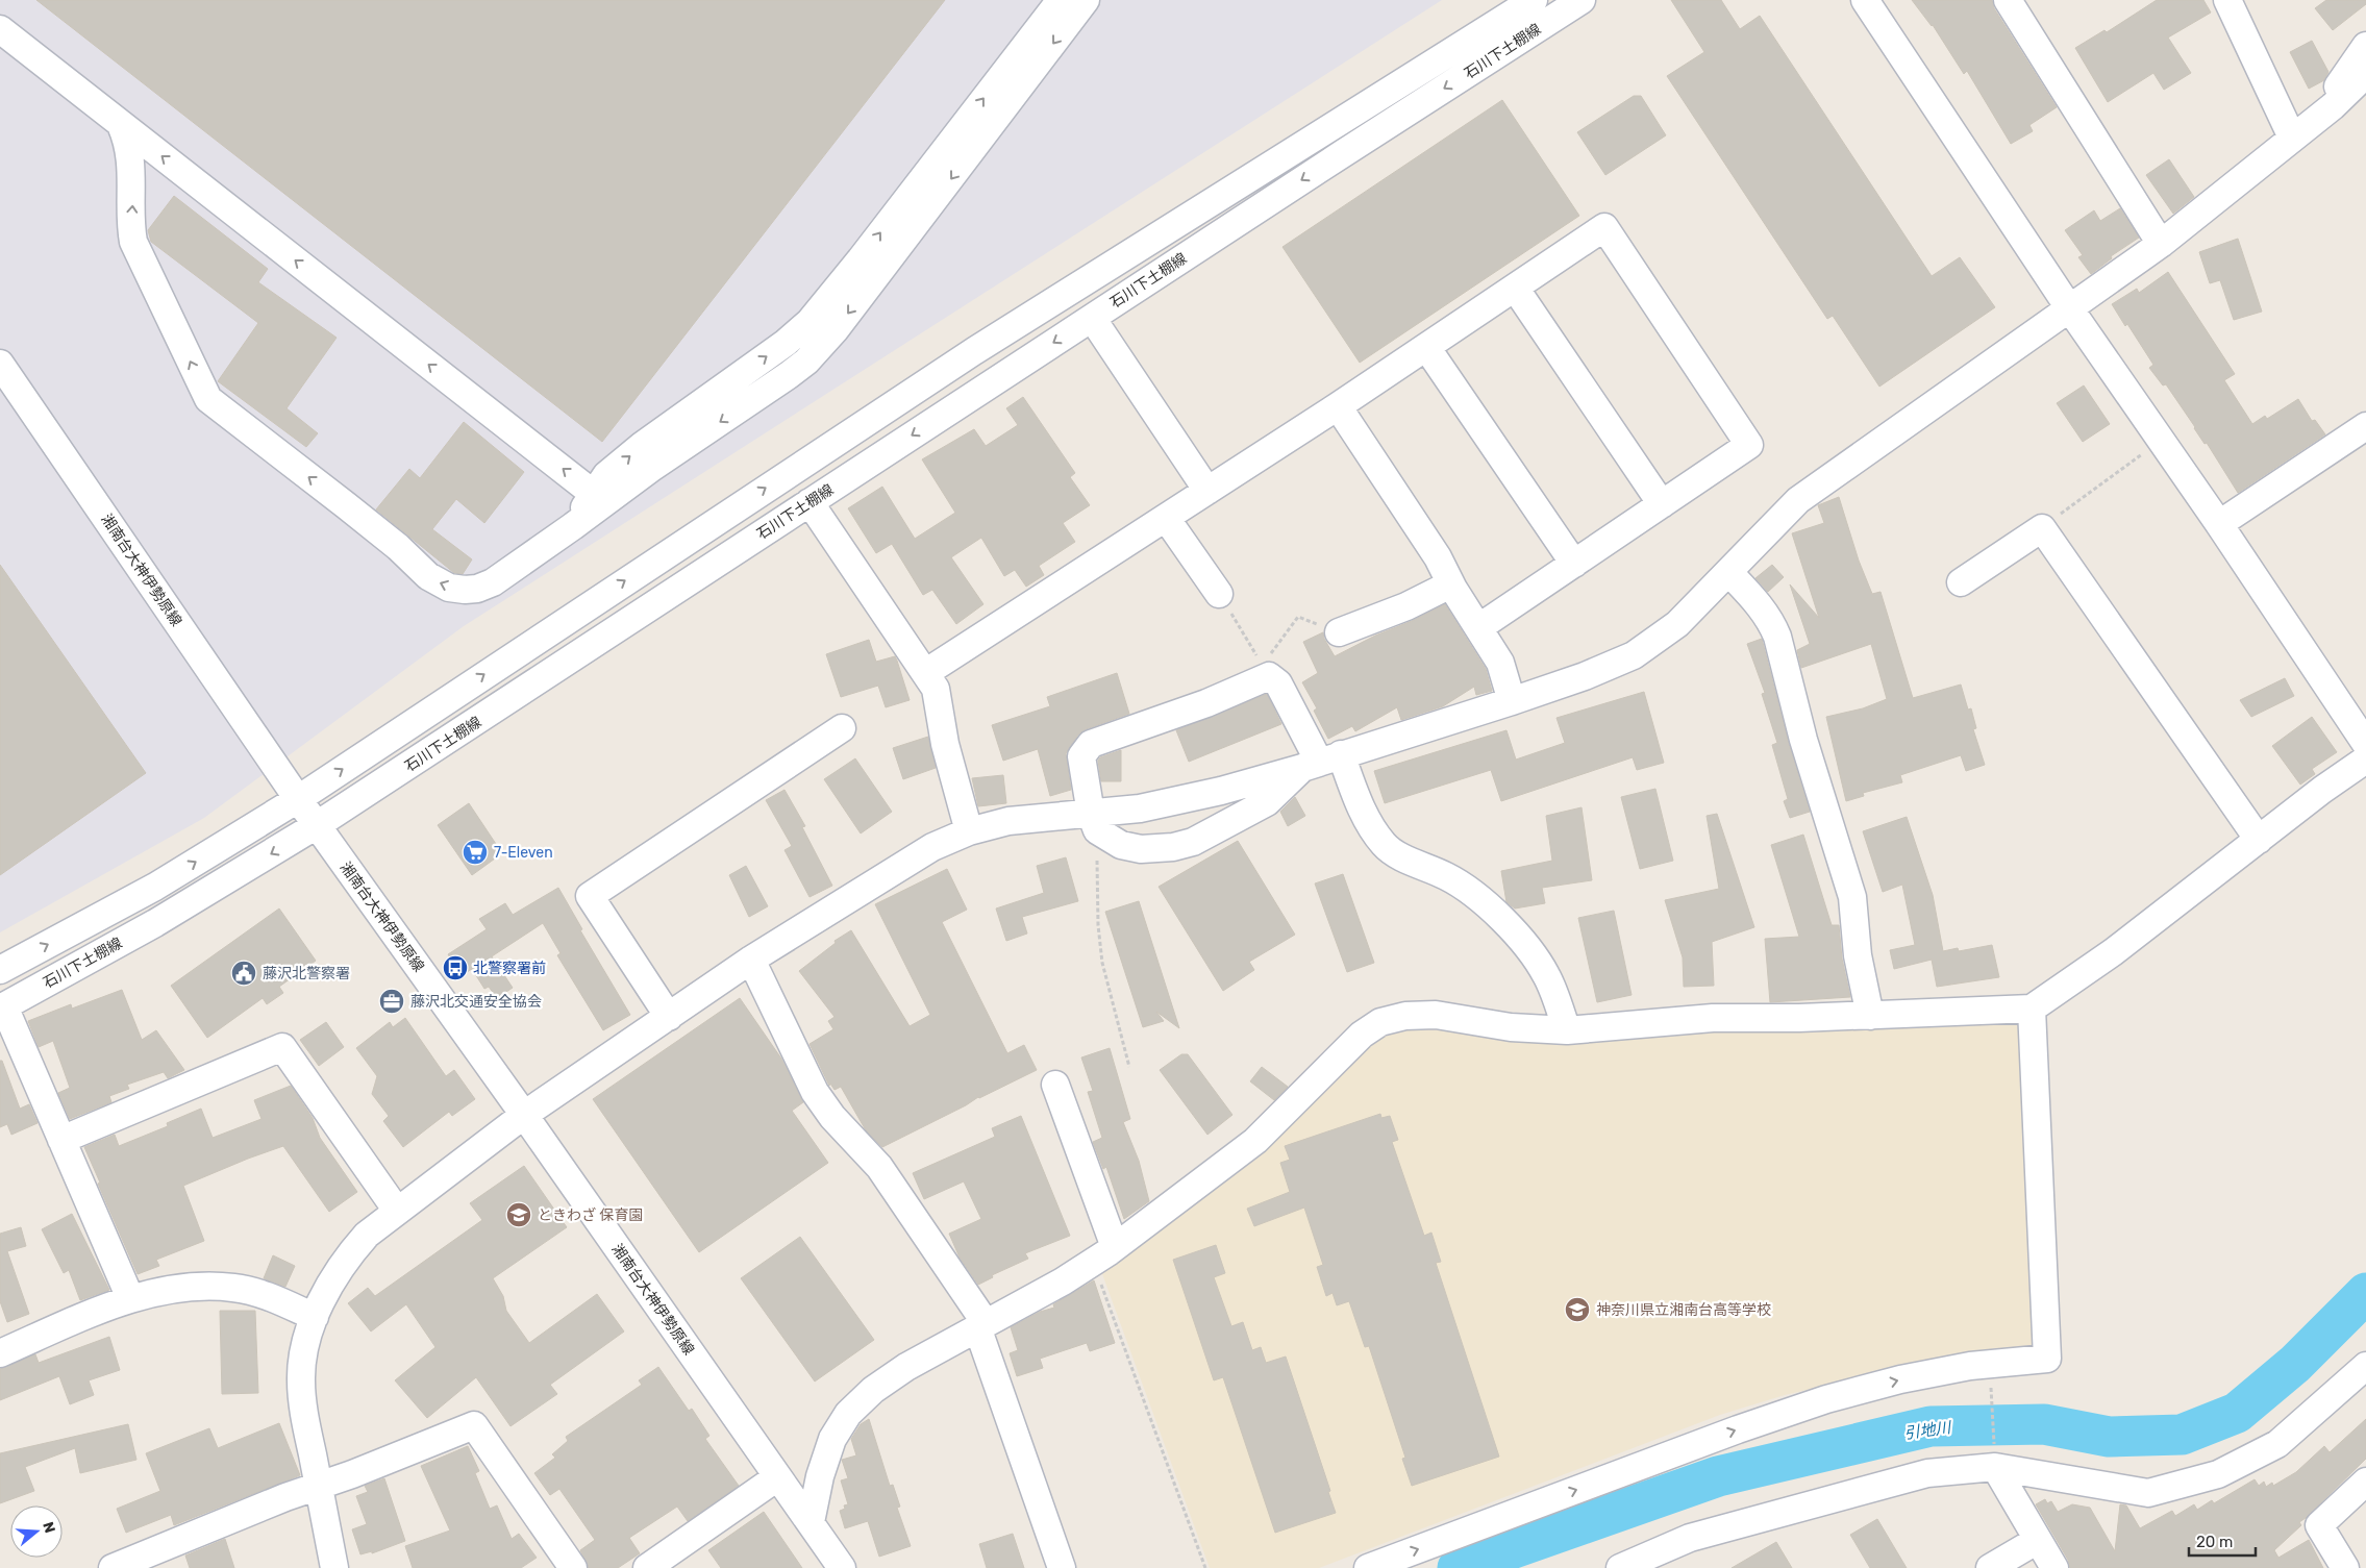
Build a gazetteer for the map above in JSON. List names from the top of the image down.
{
  "streets": {
    "street": ["石川下土棚線", "湘南台大神伊勢原線"]
  },
  "crossings": [
    ["石川下土棚線", "湘南台大神伊勢原線"]
  ],
  "water": ["引地川"],
  "places": {
    "supermarket": ["7-Eleven"],
    "bus stop": ["北警察署前"],
    "public building": ["藤沢北警察署"],
    "office": ["藤沢北交通安全協会"],
    "school or university": ["ときわざ 保育園", "神奈川県立湘南台高等学校"]
  },
  "scale_bar": "20 m",
  "north": "right"
}
